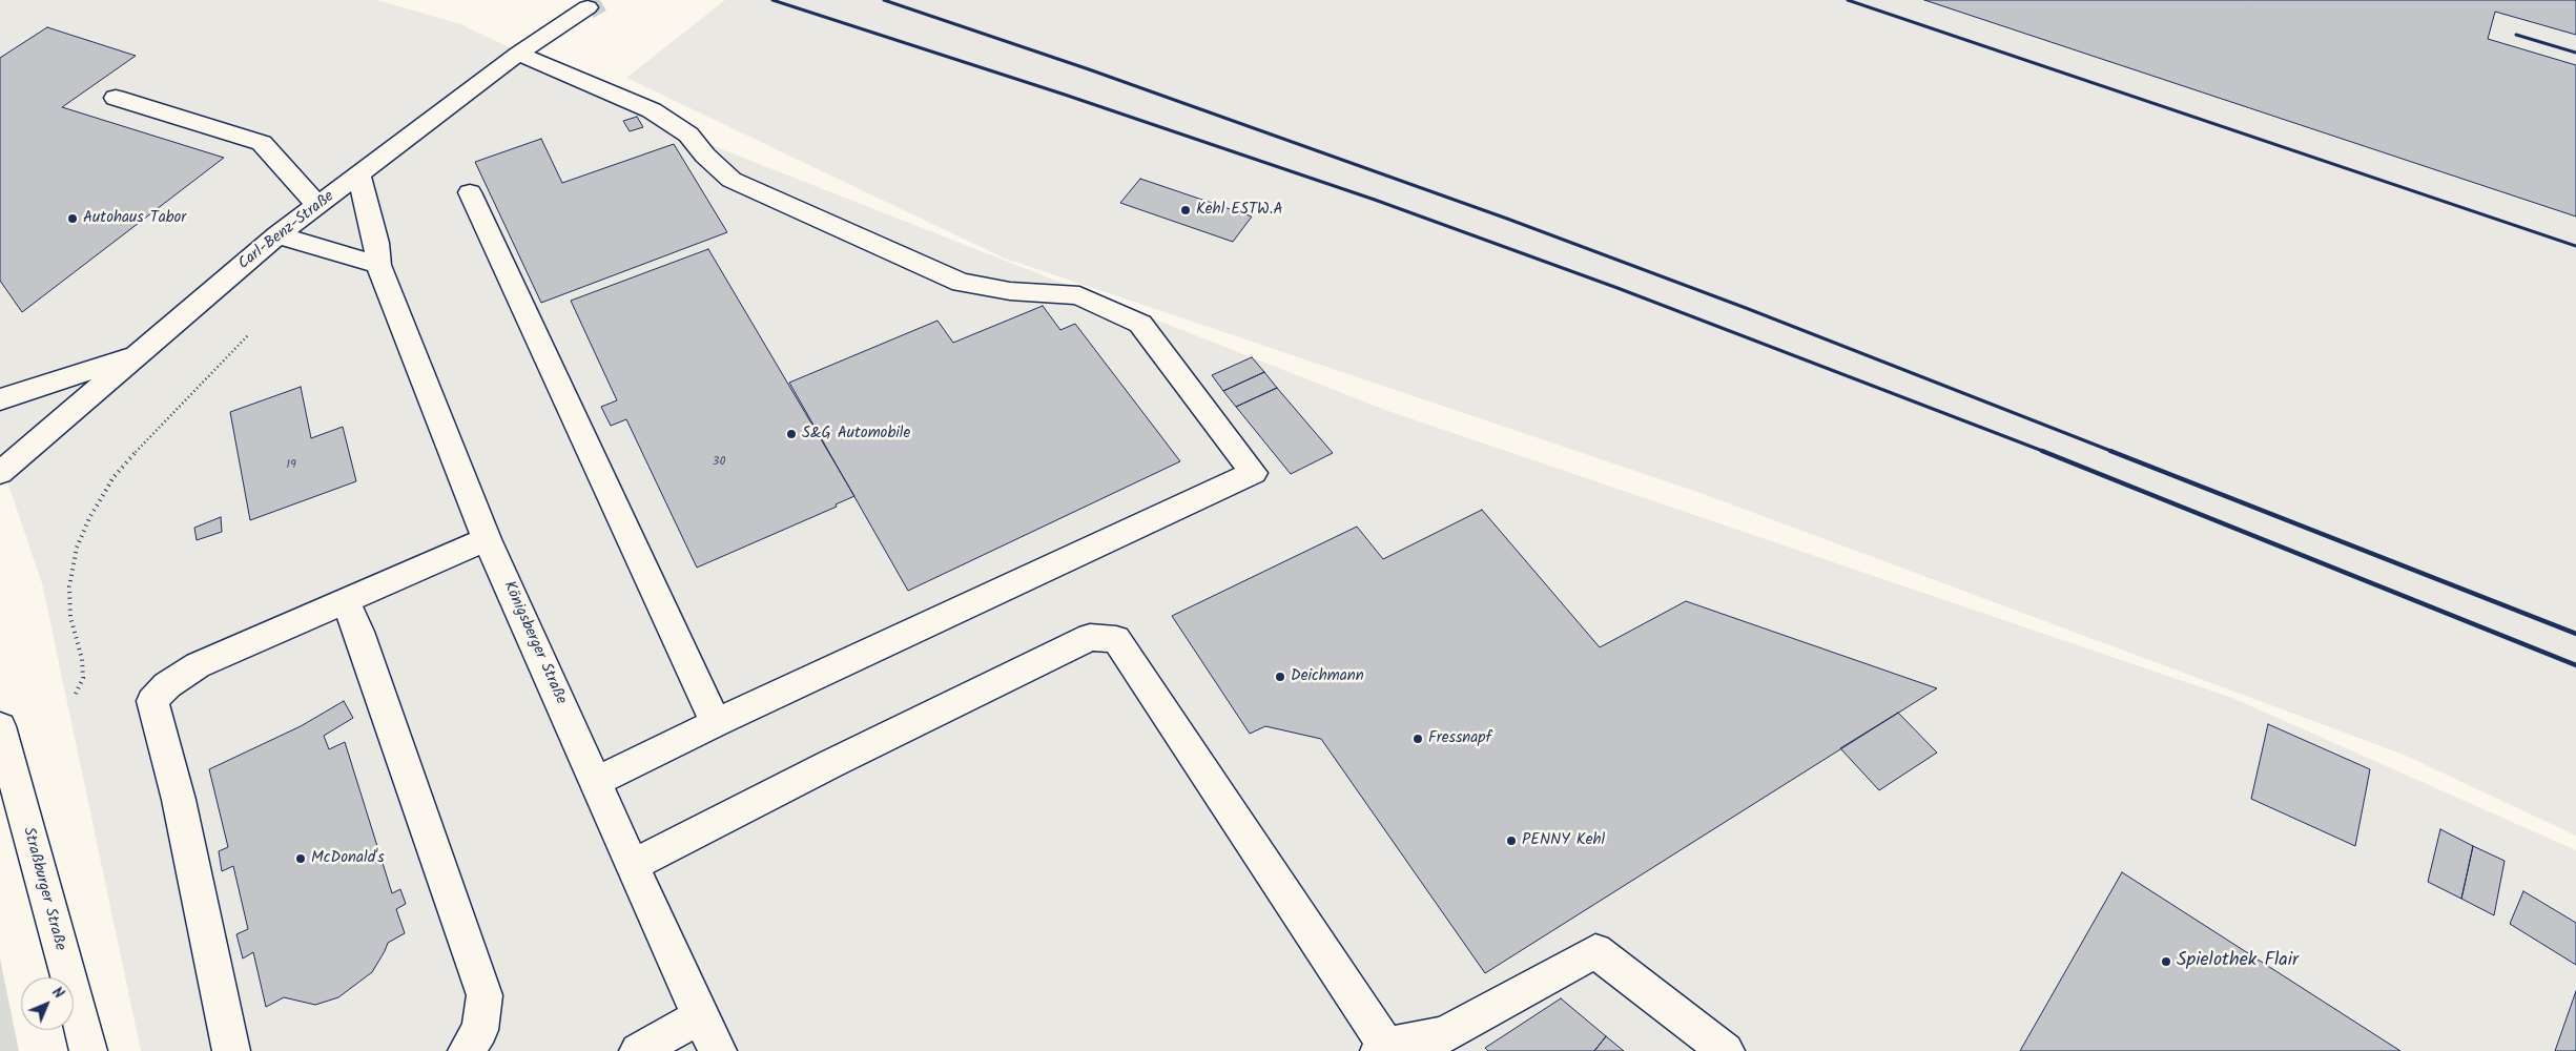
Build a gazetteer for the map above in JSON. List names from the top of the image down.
{
  "streets": {
    "street": ["Carl-Benz-Straße", "Königsberger Straße", "Straßburger Straße"]
  },
  "crossings": [
    ["Carl-Benz-Straße", "Königsberger Straße"]
  ],
  "places": [
    "Kehl ESTW.A",
    "Autohaus Tabor",
    "S&G Automobile",
    "Deichmann",
    "Fressnapf",
    "PENNY Kehl",
    "McDonald's",
    "Spielothek Flair"
  ],
  "house_numbers": ["30", "19"],
  "north": "top right"
}
